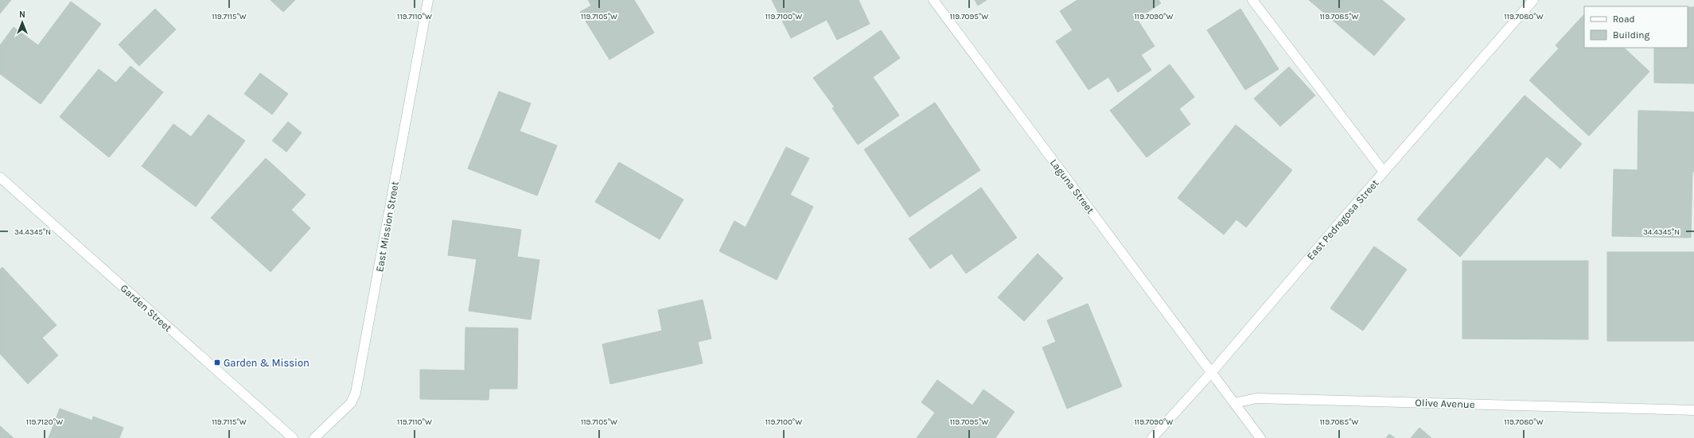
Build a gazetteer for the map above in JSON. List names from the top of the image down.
{
  "streets": {
    "street": [
      "Laguna Street",
      "East Pedregosa Street",
      "East Mission Street",
      "Garden Street",
      "Olive Avenue"
    ]
  },
  "crossings": [
    ["Laguna Street", "East Pedregosa Street"]
  ],
  "places": {
    "transit": ["Garden & Mission"]
  },
  "legend": ["Road", "Building"],
  "north": "top",
  "coordinates": [
    "119.7115°W",
    "119.7110°W",
    "119.7105°W",
    "119.7100°W",
    "119.7095°W",
    "119.7090°W",
    "119.7085°W",
    "119.7080°W",
    "34.4345°N",
    "119.7120°W"
  ]
}
